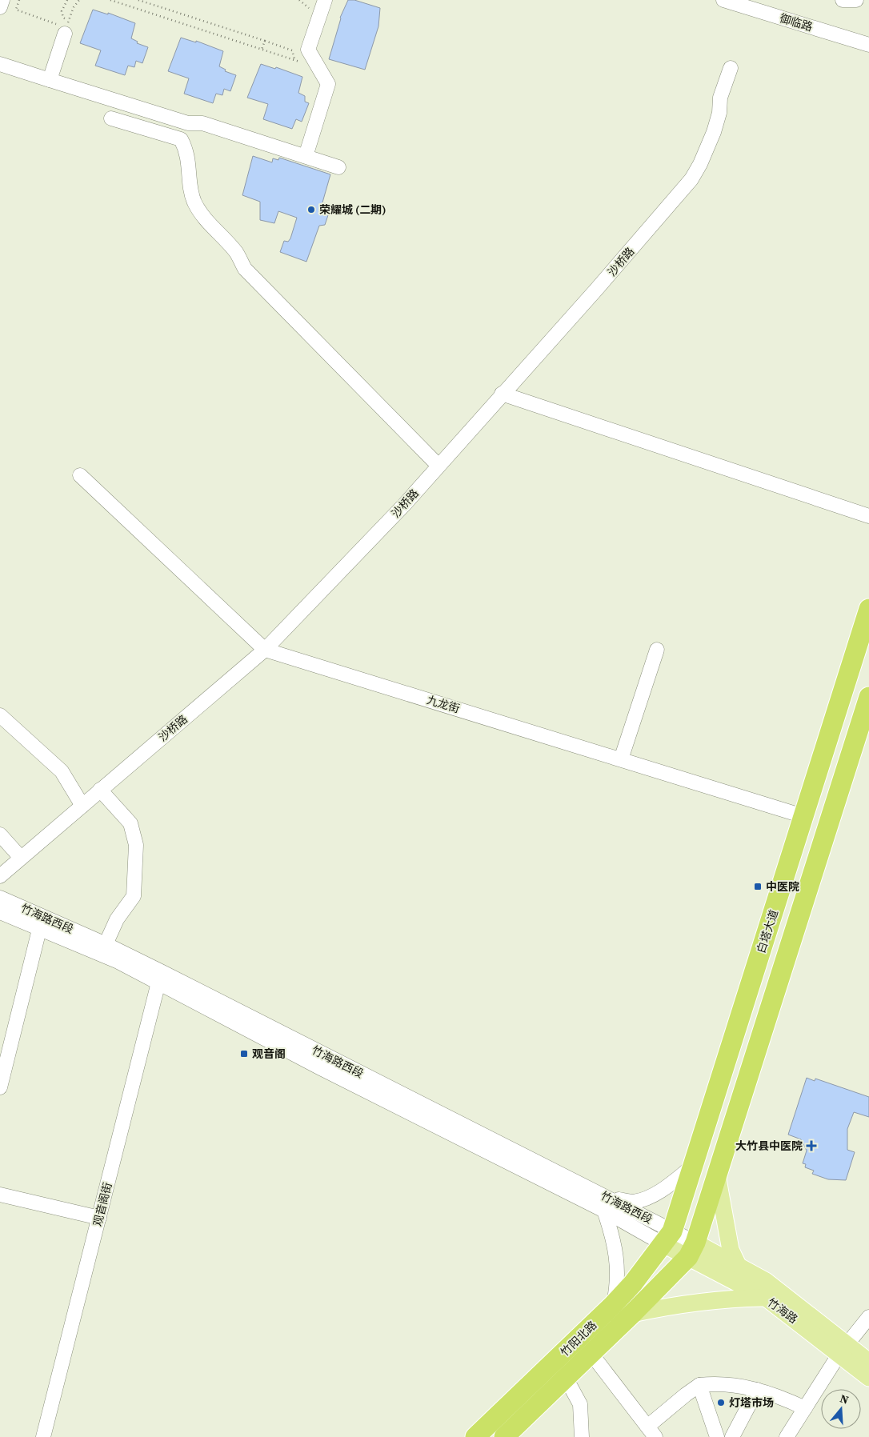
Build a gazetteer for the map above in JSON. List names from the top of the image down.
{
  "streets": {
    "highway": ["白塔大道", "竹阳北路"],
    "main road": ["竹海路"],
    "street": [
      "御临路",
      "沙桥路",
      "九龙街",
      "竹海路西段",
      "观音阁街"
    ]
  },
  "crossings": [
    ["沙桥路", "九龙街"],
    ["九龙街", "白塔大道"],
    ["竹海路西段", "白塔大道"],
    ["竹海路西段", "观音阁街"],
    ["竹海路西段", "竹阳北路"],
    ["白塔大道", "竹阳北路"],
    ["竹海路", "竹阳北路"]
  ],
  "places": {
    "other": ["荣耀城 (二期)", "灯塔市场"],
    "transit": ["中医院", "观音阁"],
    "health": ["大竹县中医院"]
  },
  "north": "top"
}
